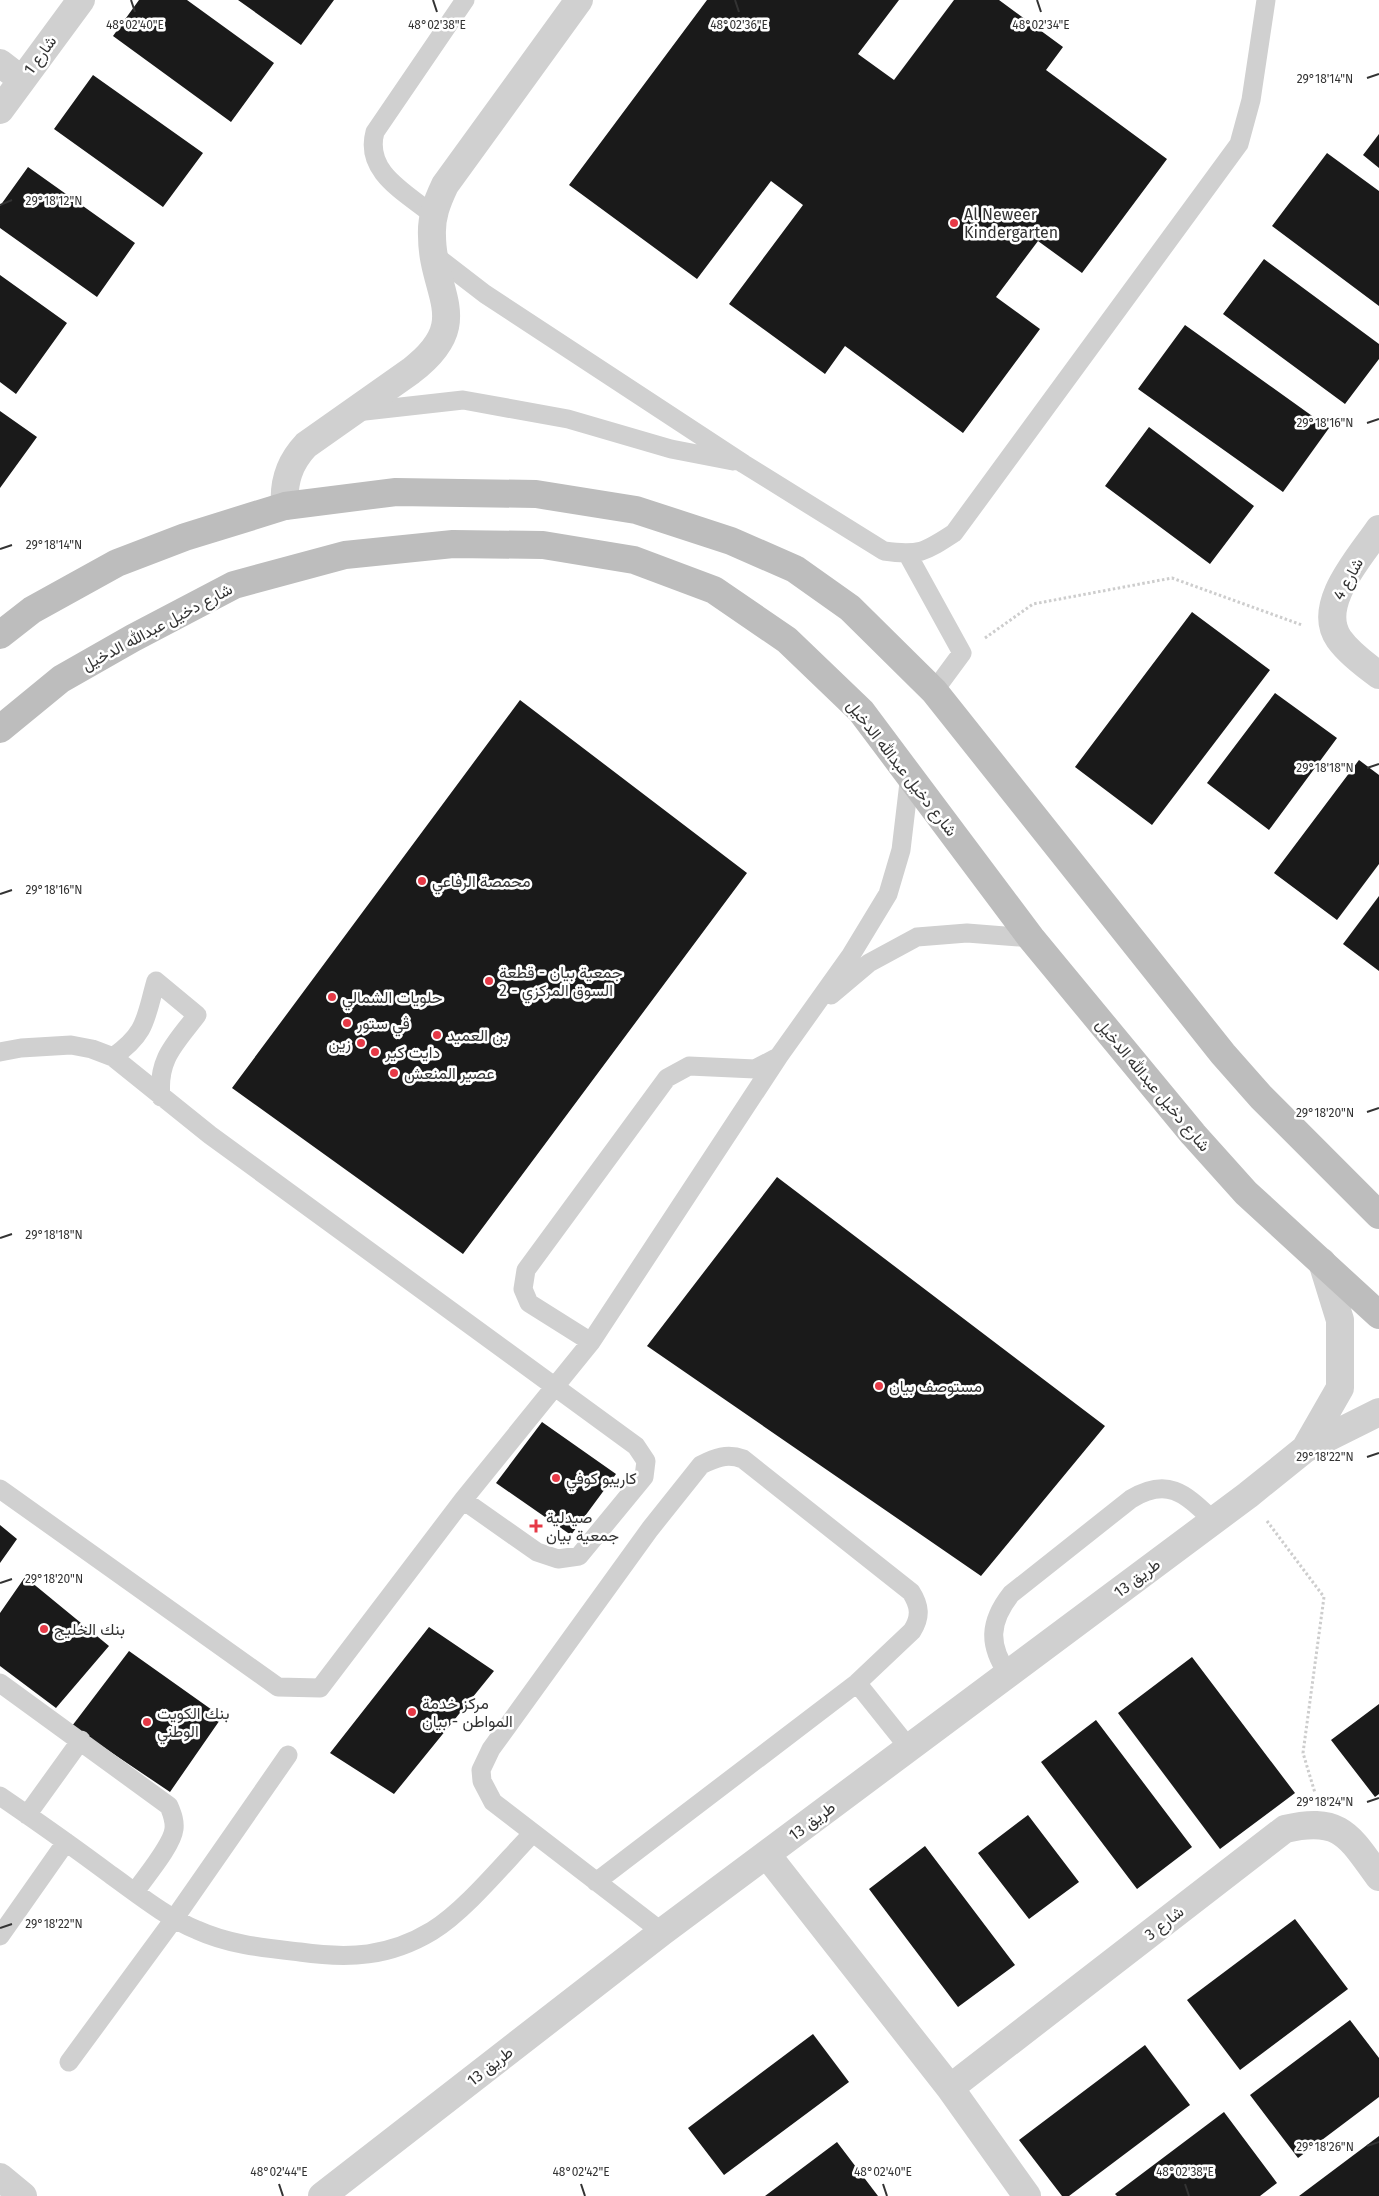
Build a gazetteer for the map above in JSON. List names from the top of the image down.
{
  "streets": {
    "street": [
      "شارع 1",
      "شارع 4",
      "شارع دخيل عبدالله الدخيل",
      "طريق 13",
      "شارع 3"
    ]
  },
  "crossings": [
    ["شارع دخيل عبدالله الدخيل", "طريق 13"]
  ],
  "places": {
    "other": [
      "Al Neweer Kindergarten",
      "محمصة الرفاعي",
      "جمعية بيان - قطعة 2 - السوق المركزي",
      "حلويات الشمالي",
      "ڤي ستور",
      "بن العميد",
      "زين",
      "دايت كير",
      "عصير المنعش",
      "مستوصف بيان",
      "كاريبو كوفي",
      "بنك الخليج",
      "مركز خدمة المواطن - بيان",
      "بنك الكويت الوطني"
    ],
    "health": ["صيدلية جمعية بيان"]
  },
  "coordinates": [
    "48°02'40\"E",
    "48°02'38\"E",
    "48°02'36\"E",
    "48°02'34\"E",
    "29°18'14\"N",
    "29°18'12\"N",
    "29°18'16\"N",
    "29°18'18\"N",
    "29°18'20\"N",
    "29°18'22\"N",
    "29°18'24\"N",
    "29°18'26\"N",
    "48°02'44\"E",
    "48°02'42\"E"
  ]
}
